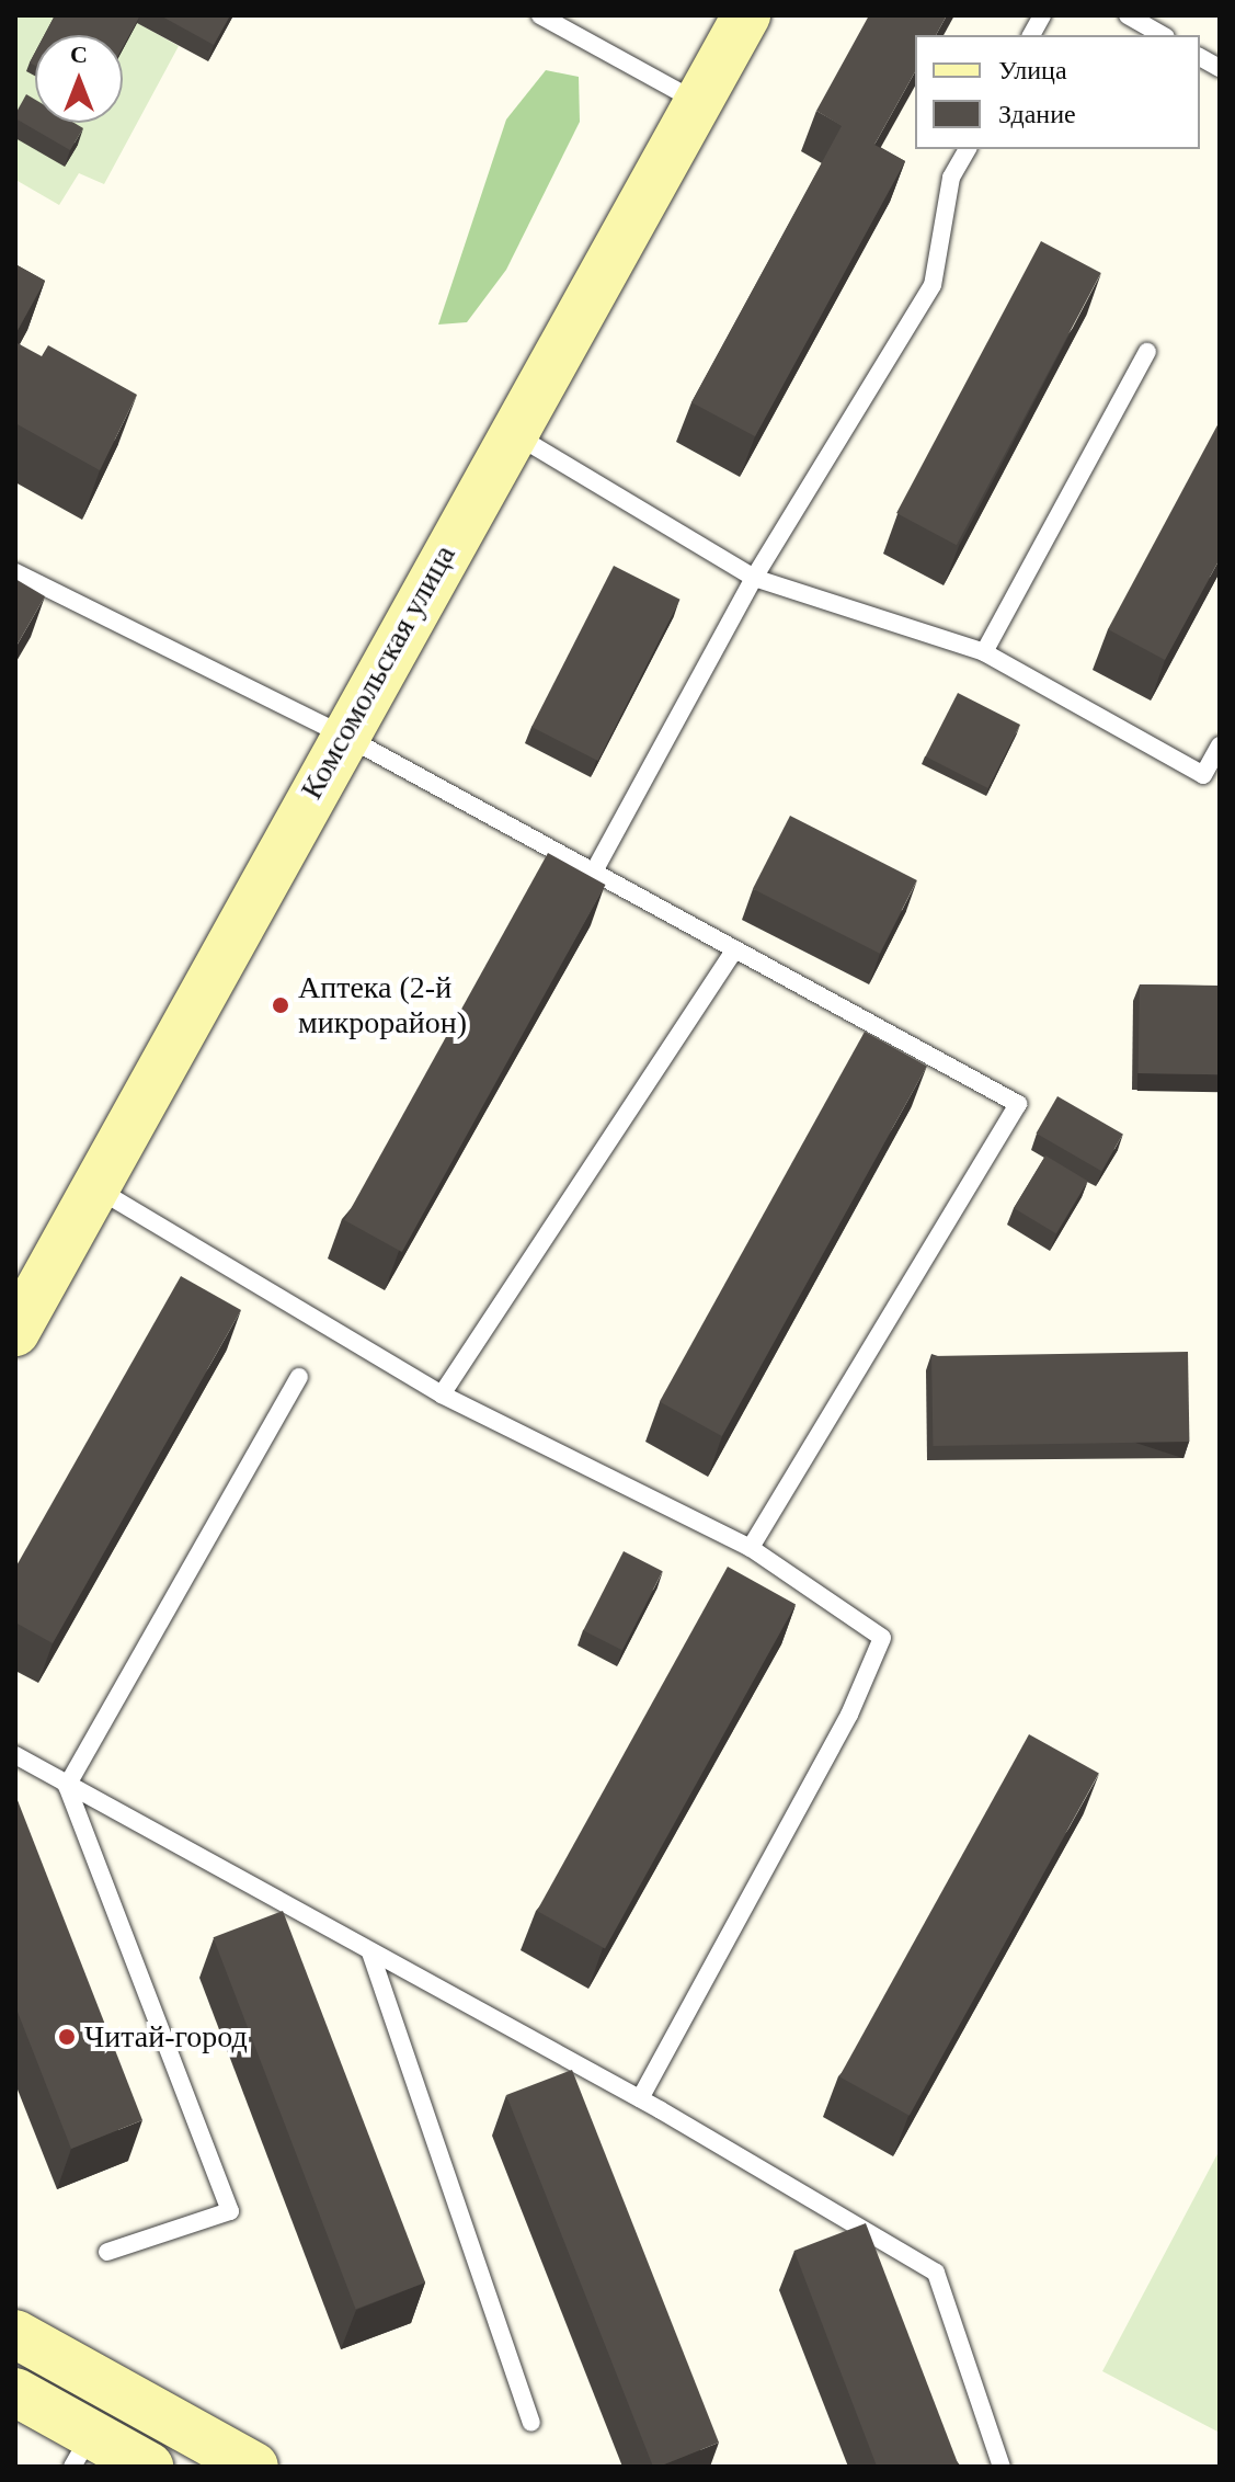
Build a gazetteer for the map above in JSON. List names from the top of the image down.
{
  "streets": {
    "main road": ["Комсомольская улица"]
  },
  "places": ["Аптека (2-й микрорайон)", "Читай-город"],
  "legend": ["Улица", "Здание"],
  "north": "top"
}
